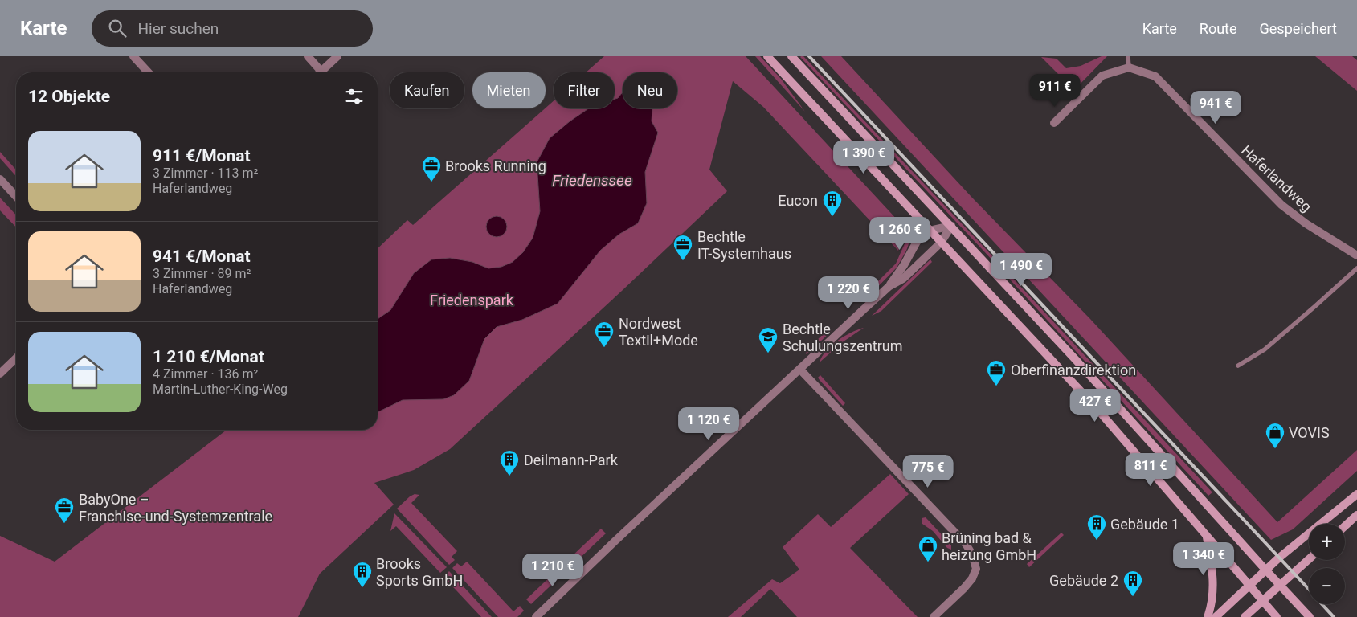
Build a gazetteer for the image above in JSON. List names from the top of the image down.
{
  "streets": {
    "street": ["Haferlandweg"]
  },
  "water": ["Friedenssee"],
  "parks": ["Friedenspark"],
  "places": {
    "office": [
      "Brooks Running",
      "Bechtle IT-Systemhaus",
      "Nordwest Textil+Mode",
      "Oberfinanzdirektion",
      "BabyOne – Franchise-und-Systemzentrale"
    ],
    "building": [
      "Eucon",
      "Deilmann-Park",
      "Gebäude 1",
      "Brooks Sports GmbH",
      "Gebäude 2"
    ],
    "school or university": ["Bechtle Schulungszentrum"],
    "shop": ["VOVIS", "Brüning bad & heizung GmbH"]
  },
  "page": {
    "header": "Karte",
    "search": "Hier suchen",
    "nav": ["Karte", "Route", "Gespeichert"],
    "chip": [
      "Kaufen",
      "Mieten",
      "Filter",
      "Neu"
    ],
    "heading": "12 Objekte",
    "price": [
      "911 €",
      "941 €",
      "1 390 €",
      "1 260 €",
      "1 490 €",
      "1 220 €",
      "427 €",
      "1 120 €",
      "811 €",
      "775 €",
      "1 340 €",
      "1 210 €"
    ],
    "list": [
      {
        "name": "911 €/Monat",
        "note": "3 Zimmer · 113 m² · Haferlandweg"
      },
      {
        "name": "941 €/Monat",
        "note": "3 Zimmer · 89 m² · Haferlandweg"
      },
      {
        "name": "1 210 €/Monat",
        "note": "4 Zimmer · 136 m² · Martin-Luther-King-Weg"
      }
    ],
    "map_buttons": ["+", "−"]
  }
}
